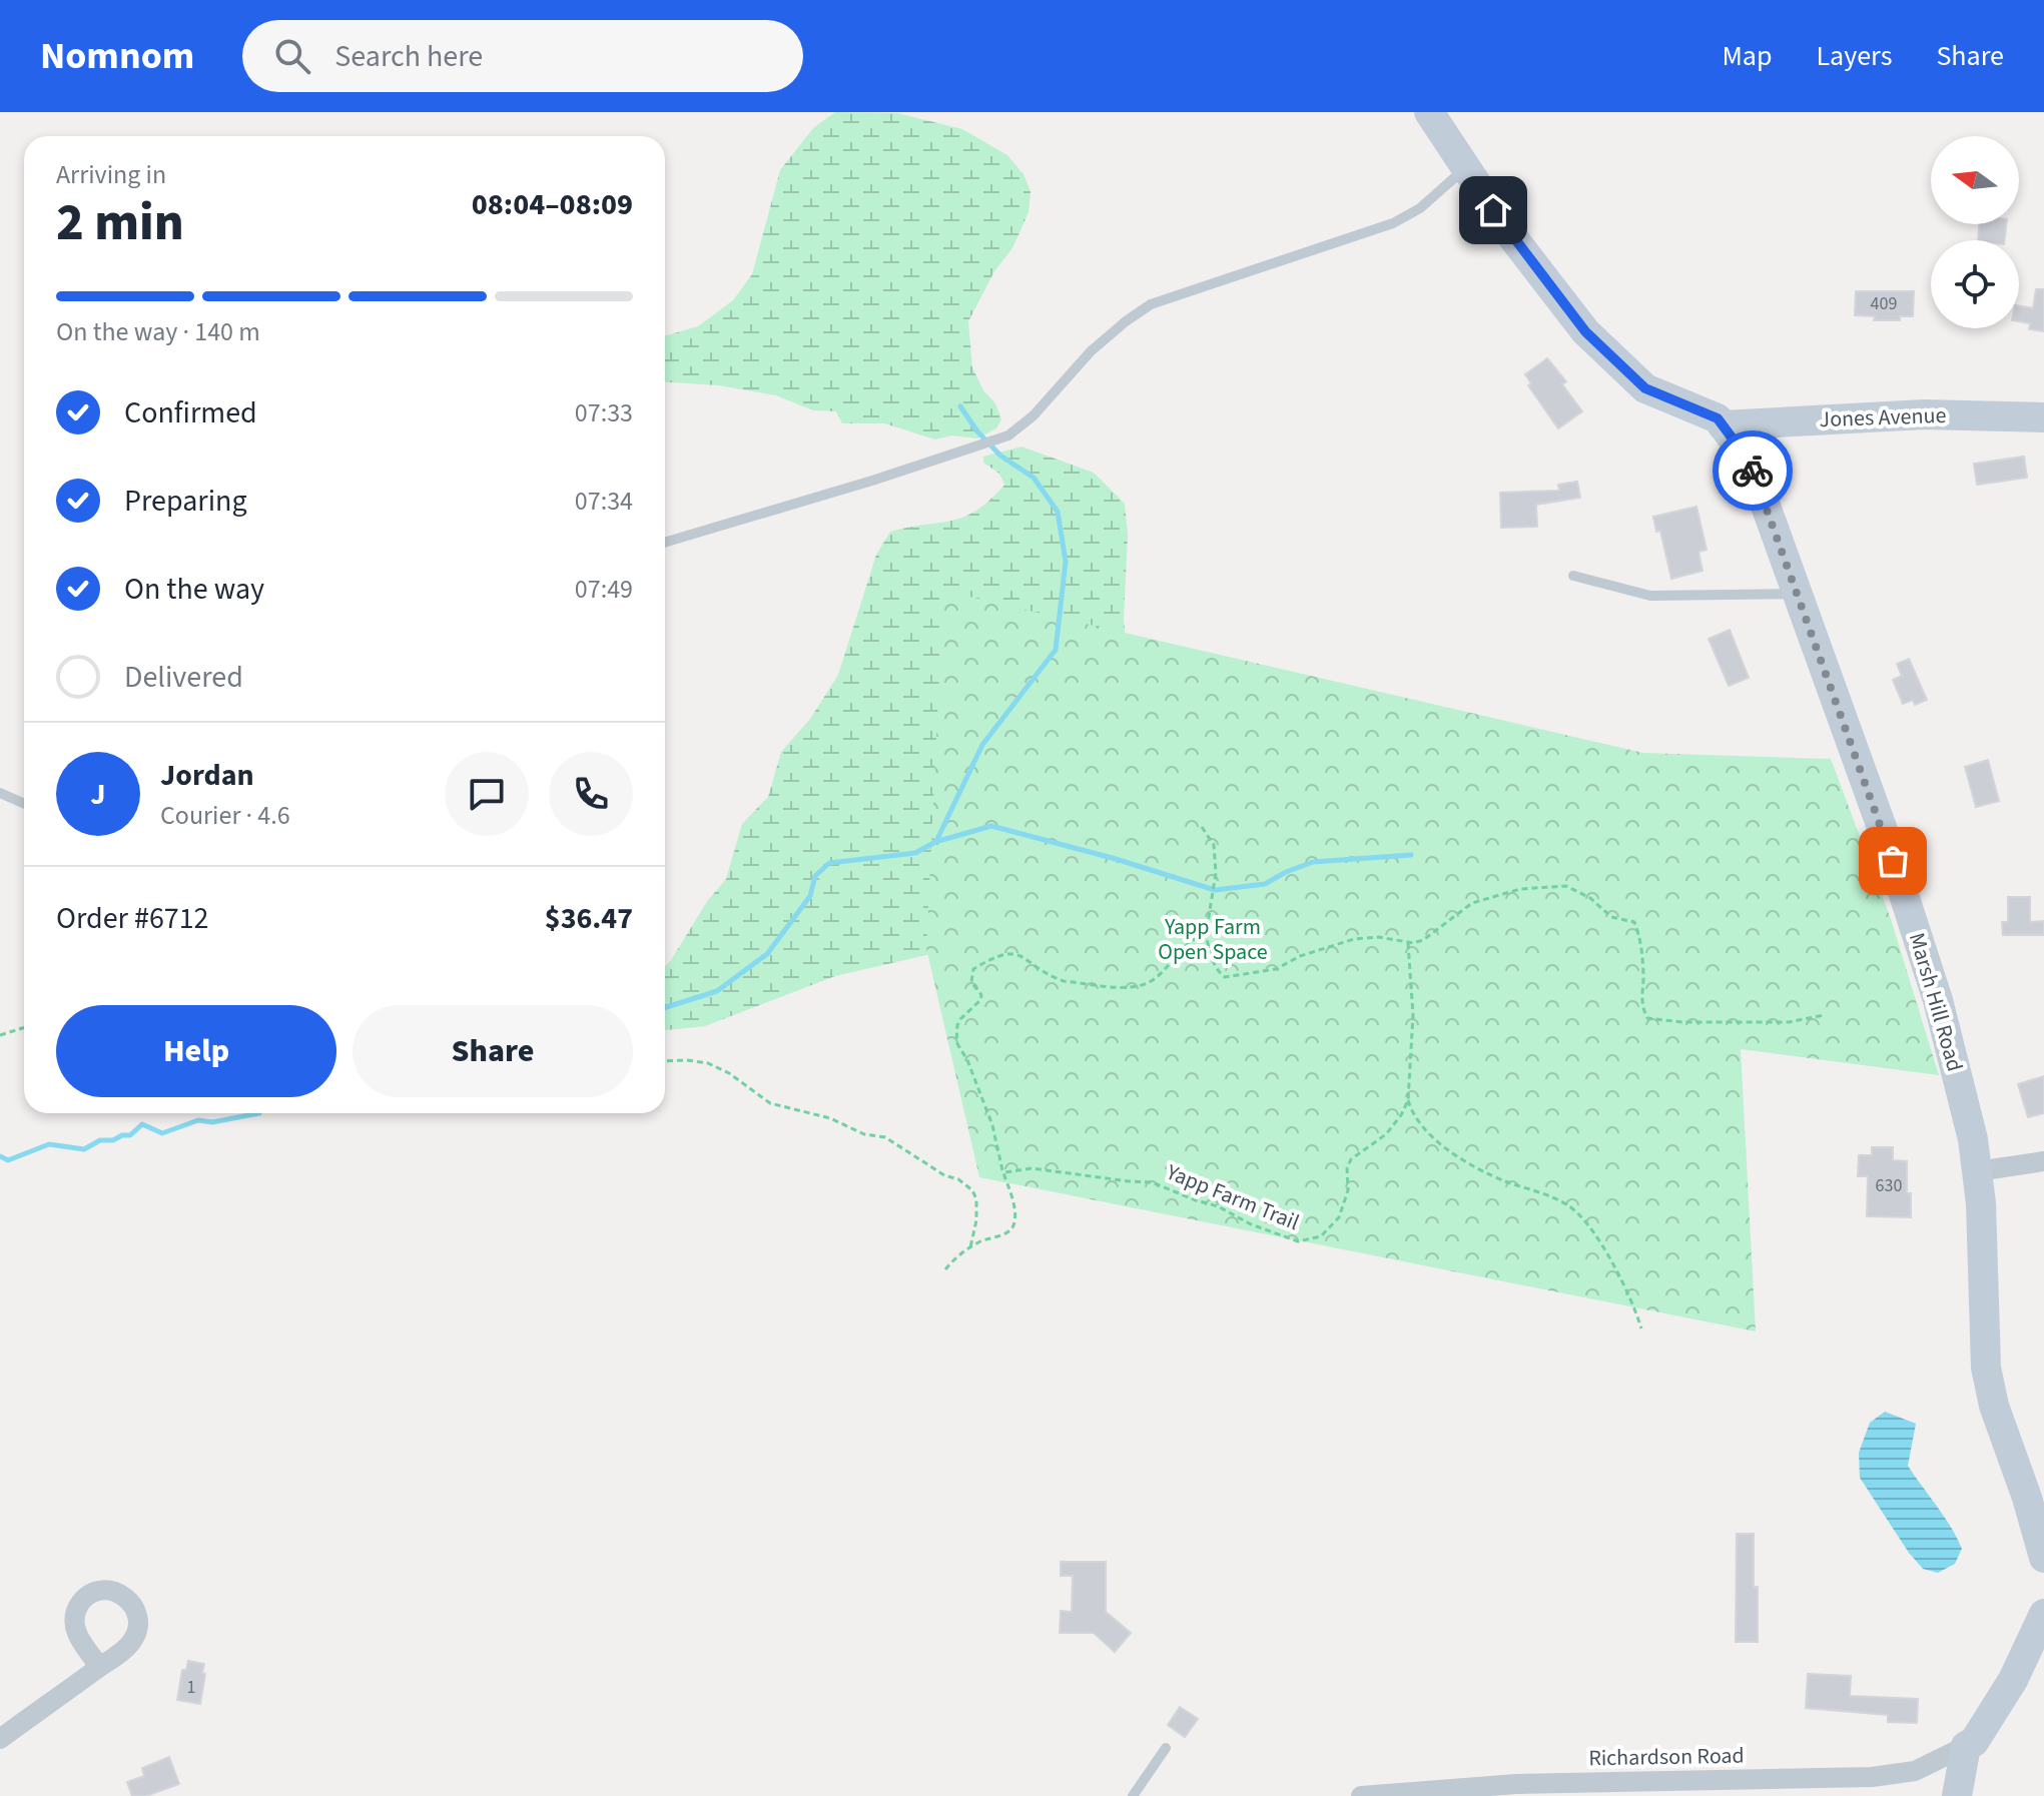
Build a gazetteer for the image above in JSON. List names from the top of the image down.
{
  "streets": {
    "street": ["Jones Avenue", "Marsh Hill Road", "Richardson Road"],
    "path": ["Yapp Farm Trail"]
  },
  "crossings": [
    ["Jones Avenue", "Marsh Hill Road"]
  ],
  "parks": ["Yapp Farm Open Space"],
  "house_numbers": ["409", "630", "1"],
  "north": "left",
  "page": {
    "header": "Nomnom",
    "search": "Search here",
    "nav": ["Map", "Layers", "Share"],
    "heading": ["2 min", "Arriving in", "08:04–08:09"],
    "panel": [
      "Jordan",
      "Courier · 4.6",
      "Order #6712",
      "$36.47"
    ],
    "bar": "On the way · 140 m",
    "list": [
      ["Confirmed", "07:33"],
      ["Preparing", "07:34"],
      ["On the way", "07:49"],
      "Delivered"
    ],
    "round": "J",
    "buttons": ["Help", "Share"]
  }
}
